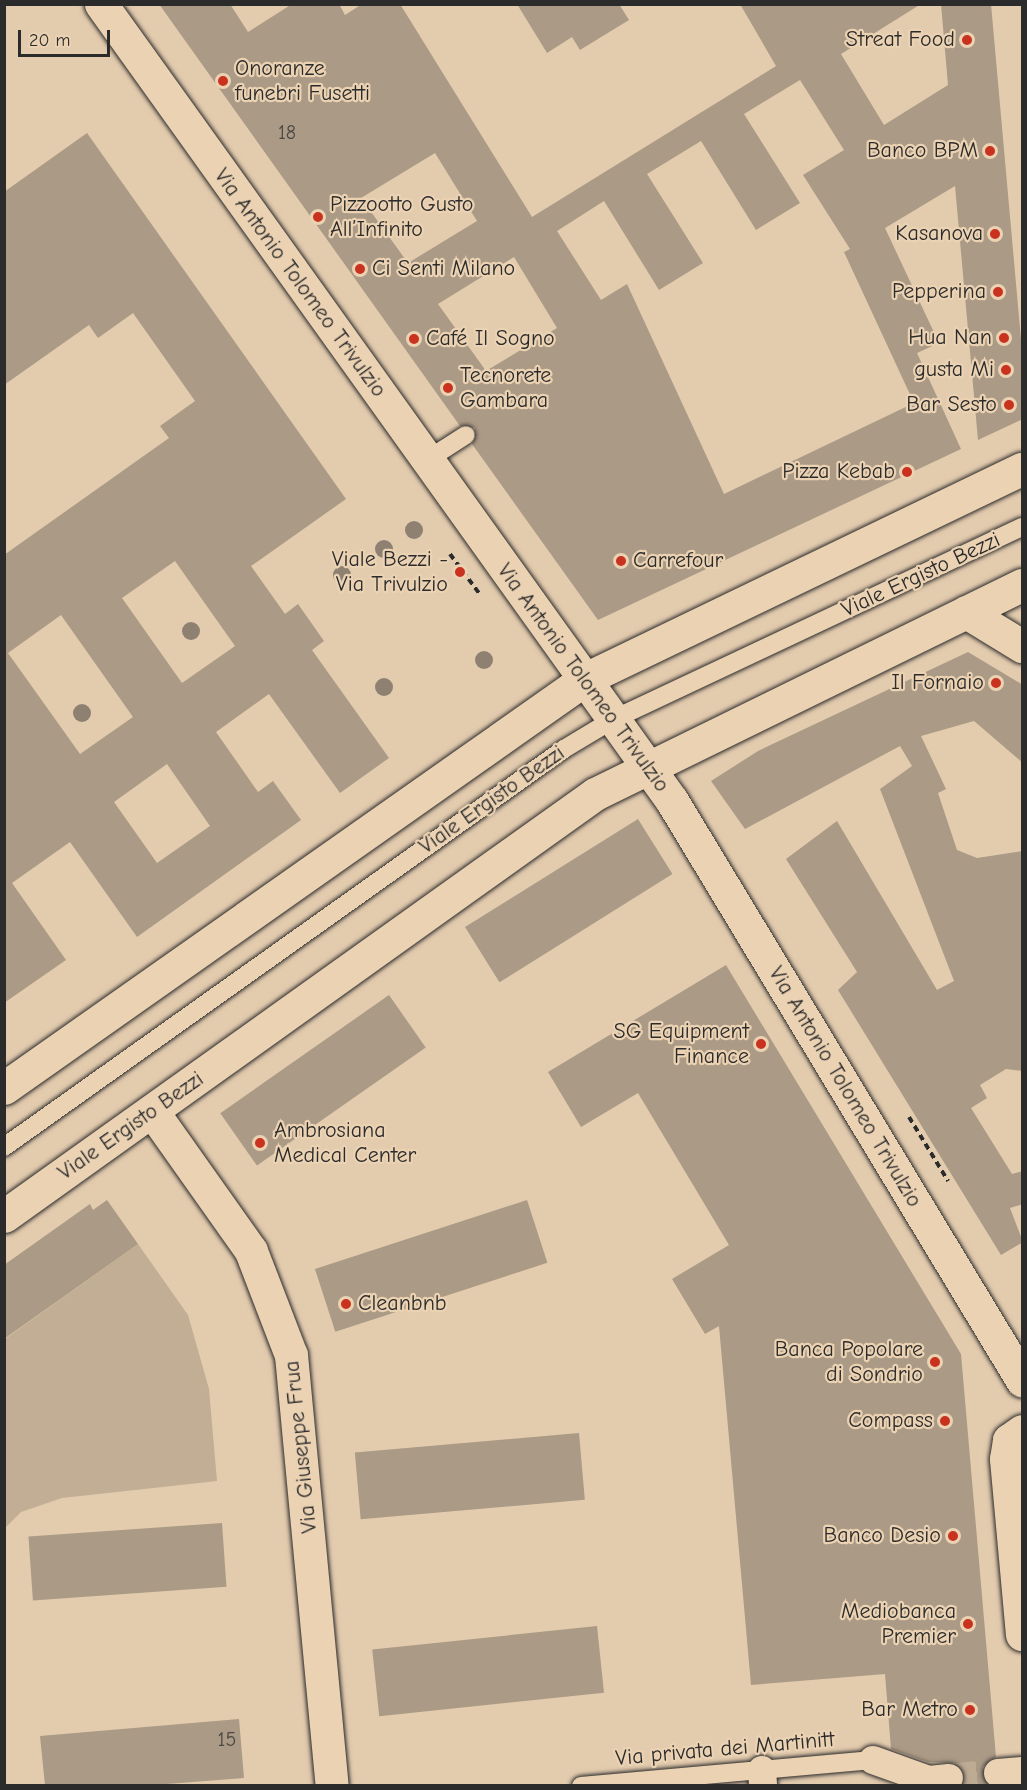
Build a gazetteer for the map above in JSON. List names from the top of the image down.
{
  "streets": {
    "street": ["Via Antonio Tolomeo Trivulzio", "Viale Ergisto Bezzi", "Via Giuseppe Frua"],
    "lane": ["Via privata dei Martinitt"]
  },
  "crossings": [
    ["Via Antonio Tolomeo Trivulzio", "Viale Ergisto Bezzi"],
    ["Viale Ergisto Bezzi", "Via Giuseppe Frua"]
  ],
  "places": [
    "Streat Food",
    "Onoranze funebri Fusetti",
    "Banco BPM",
    "Pizzootto Gusto All’Infinito",
    "Kasanova",
    "Ci Senti Milano",
    "Pepperina",
    "Hua Nan",
    "Café Il Sogno",
    "gusta Mi",
    "Tecnorete Gambara",
    "Bar Sesto",
    "Pizza Kebab",
    "Carrefour",
    "Viale Bezzi - Via Trivulzio",
    "Il Fornaio",
    "SG Equipment Finance",
    "Ambrosiana Medical Center",
    "Cleanbnb",
    "Banca Popolare di Sondrio",
    "Compass",
    "Banco Desio",
    "Mediobanca Premier",
    "Bar Metro"
  ],
  "house_numbers": ["18", "15"],
  "scale_bar": "20 m"
}
